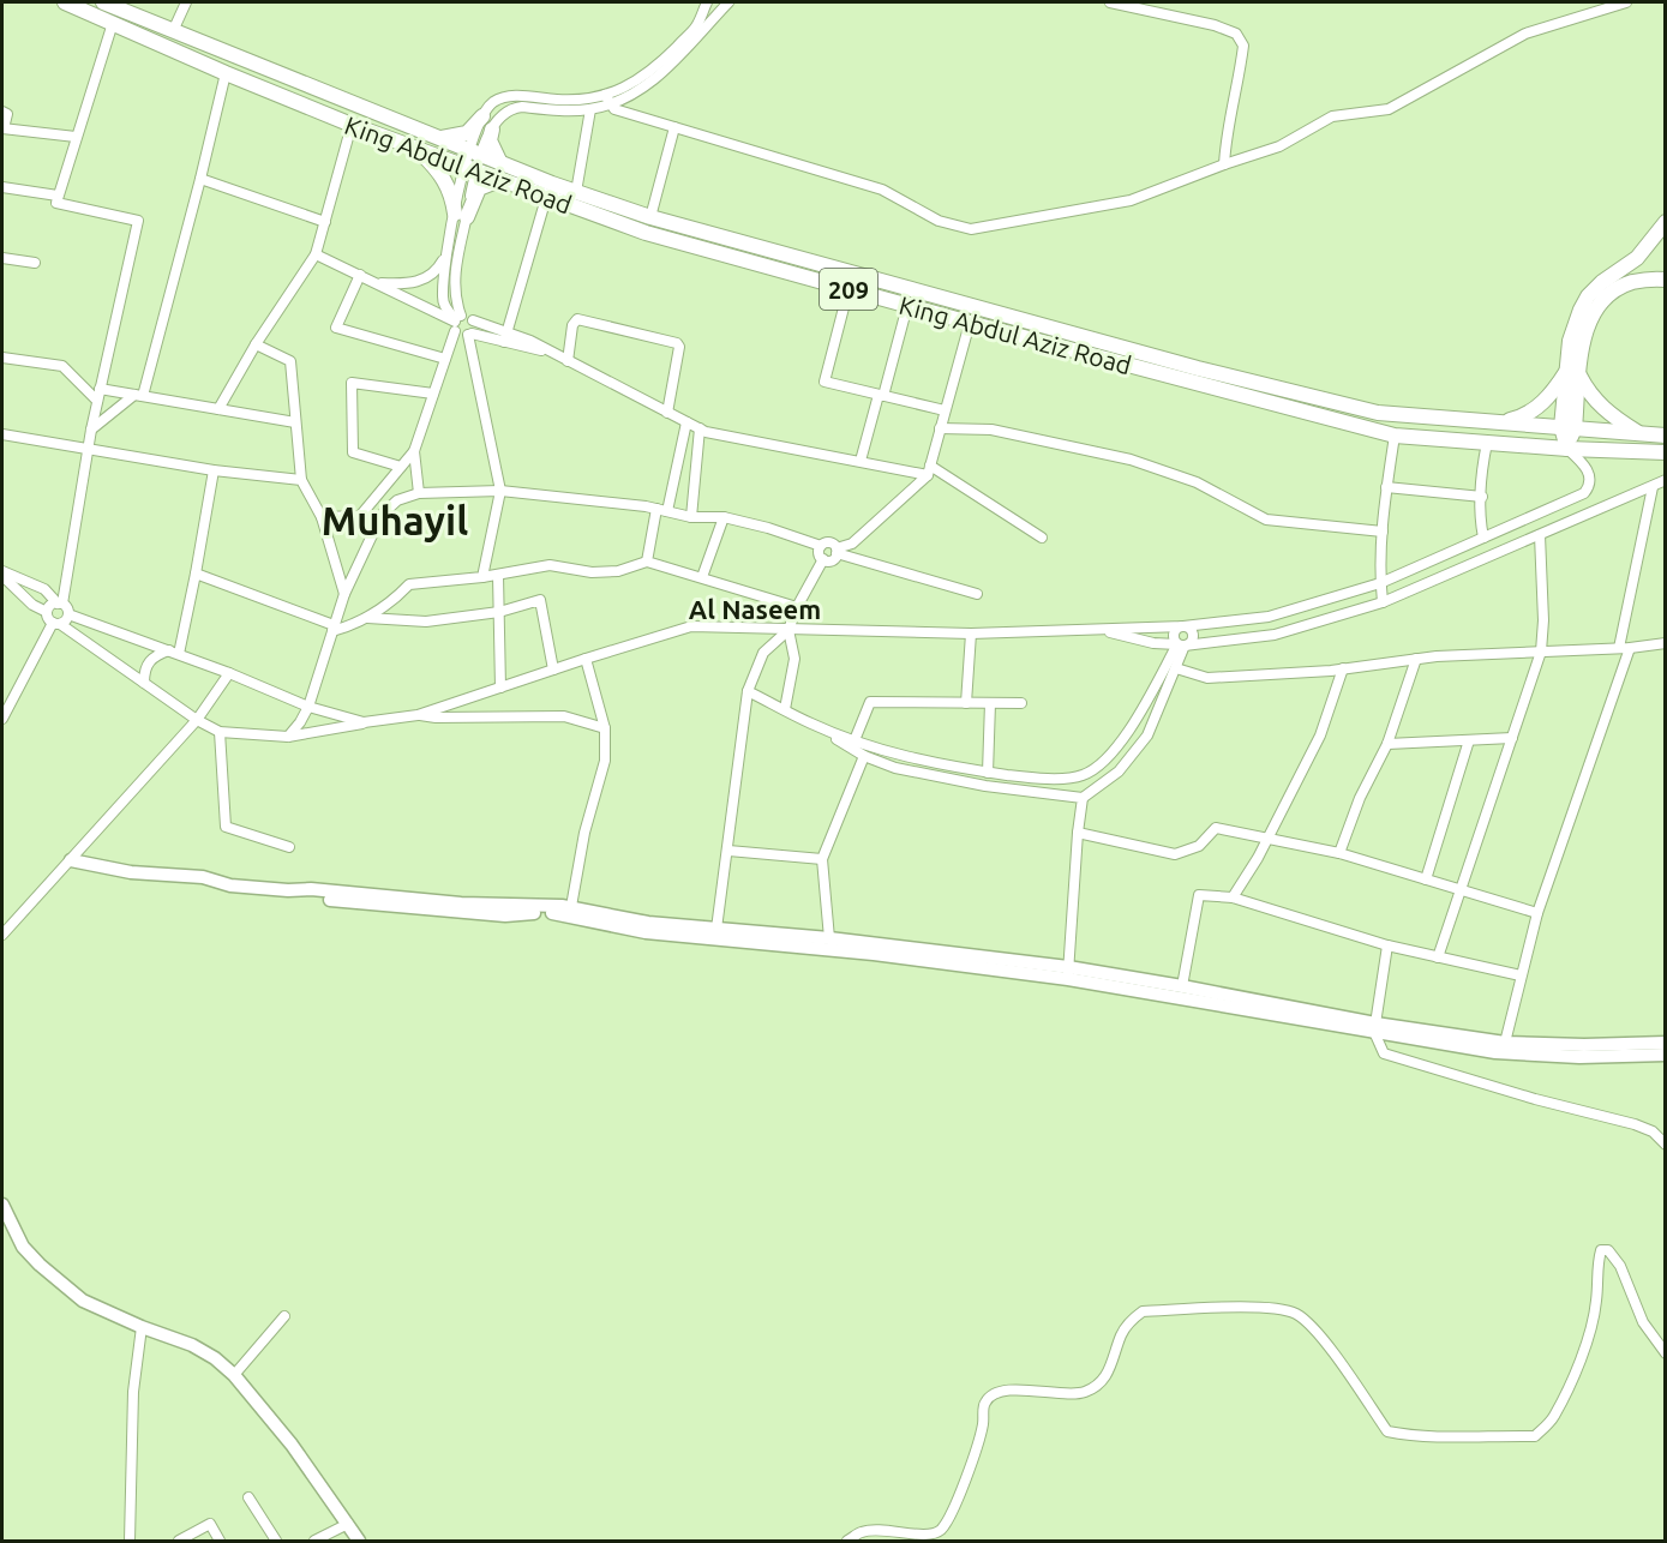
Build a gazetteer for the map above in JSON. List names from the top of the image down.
{
  "streets": {
    "main road": ["King Abdul Aziz Road", "209"]
  },
  "districts": ["Muhayil", "Al Naseem"]
}
